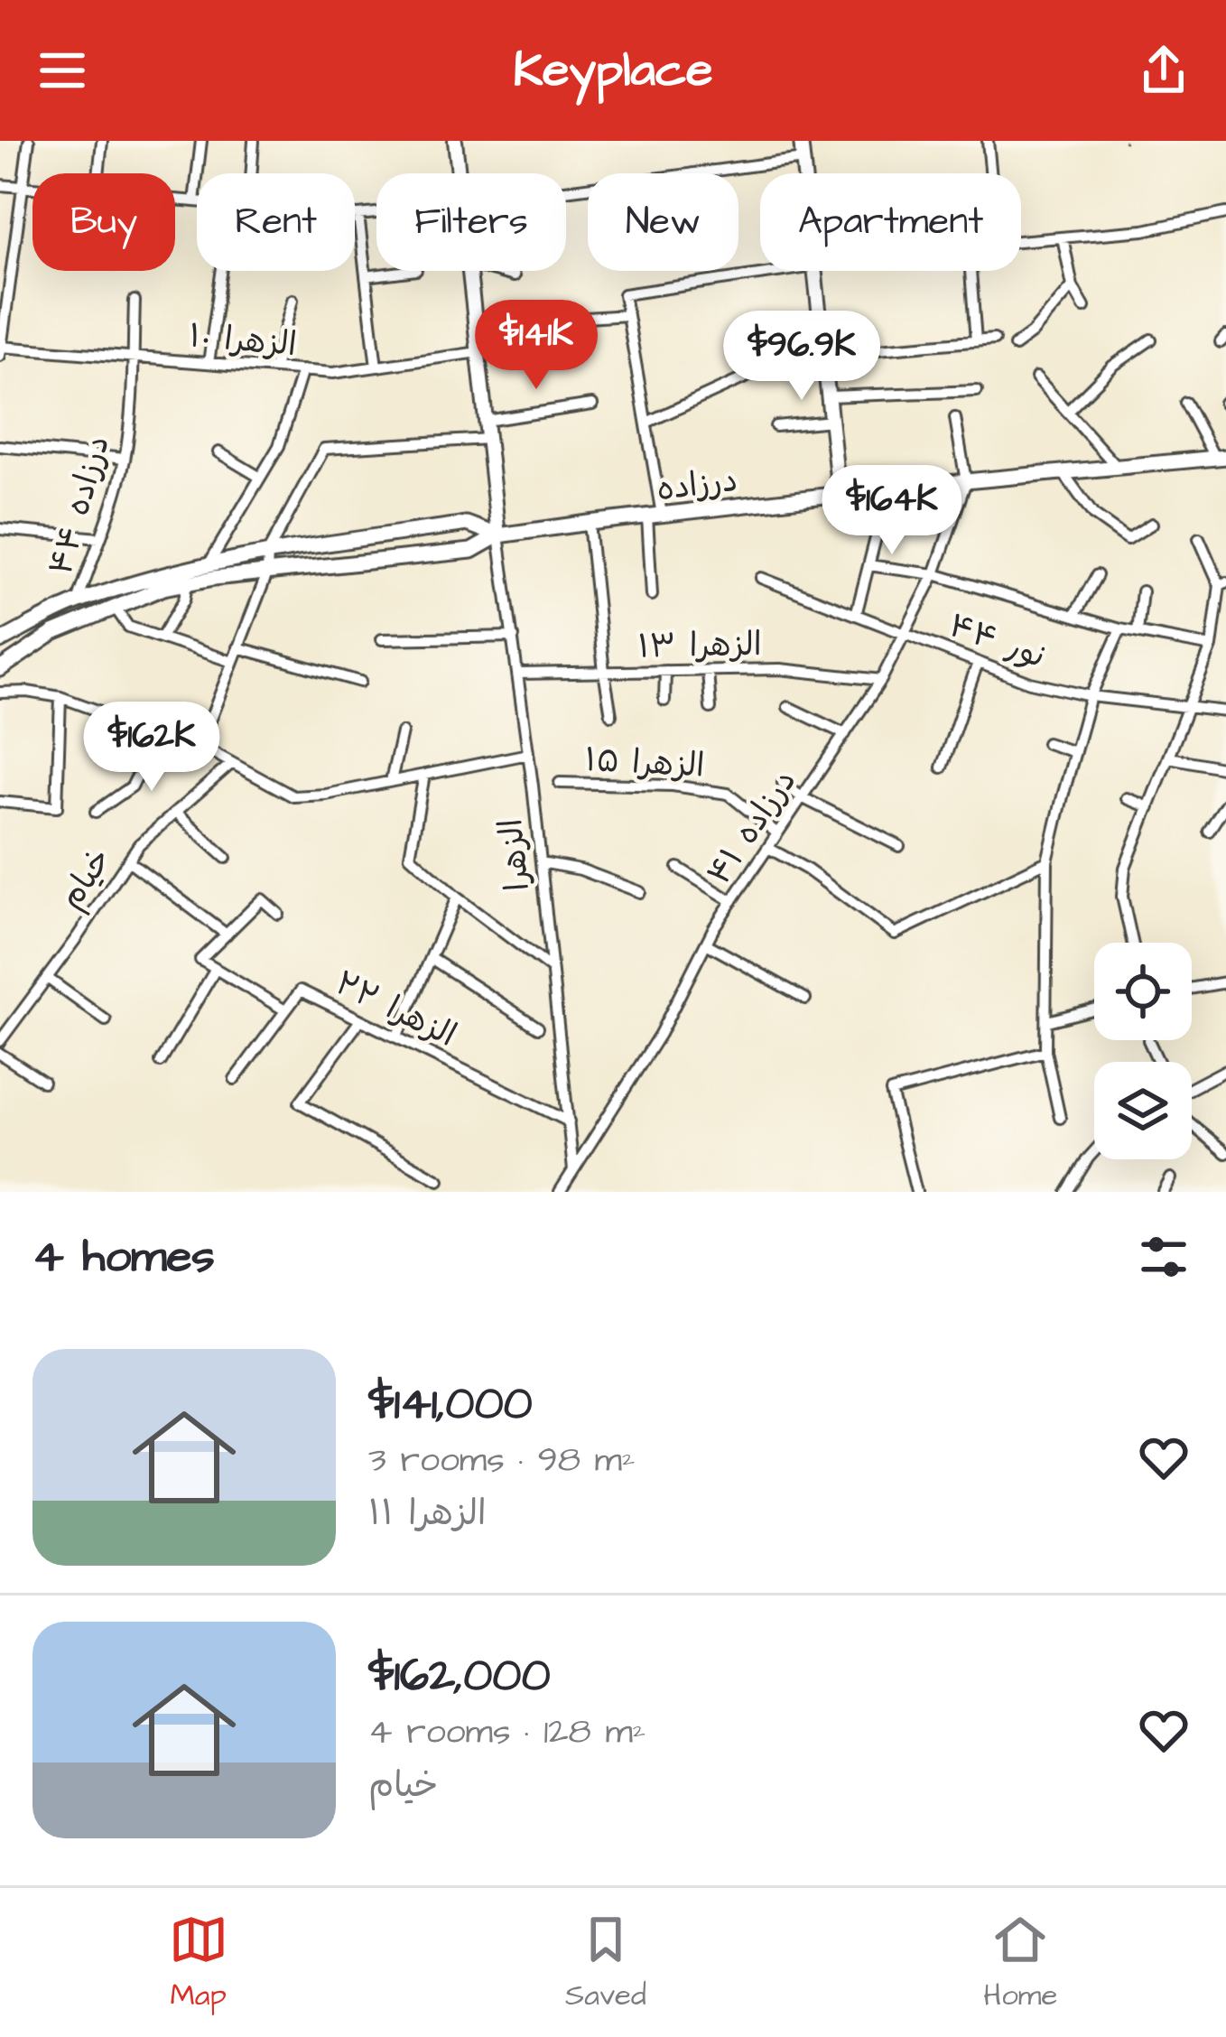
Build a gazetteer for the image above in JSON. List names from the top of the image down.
{
  "streets": {
    "main road": ["درزاده"],
    "street": [
      "الزهرا ۱۰",
      "درزاده ۴۴",
      "نور ۴۴",
      "الزهرا ۱۳",
      "الزهرا ۱۵",
      "درزاده ۴۱",
      "الزهرا",
      "خیام",
      "الزهرا ۲۲"
    ]
  },
  "crossings": [
    ["الزهرا ۱۰", "درزاده ۴۴"],
    ["درزاده", "درزاده ۴۴"],
    ["درزاده", "درزاده ۴۱"],
    ["درزاده", "الزهرا"],
    ["نور ۴۴", "درزاده ۴۱"],
    ["الزهرا ۱۳", "درزاده ۴۱"],
    ["الزهرا ۱۳", "الزهرا"],
    ["الزهرا ۱۵", "درزاده ۴۱"],
    ["درزاده ۴۱", "الزهرا"],
    ["الزهرا", "الزهرا ۲۲"]
  ],
  "page": {
    "header": "Keyplace",
    "chip": [
      "Buy",
      "Rent",
      "Filters",
      "New",
      "Apartment"
    ],
    "price": [
      "$141K",
      "$96.9K",
      "$164K",
      "$162K"
    ],
    "heading": "4 homes",
    "list": [
      {
        "name": "$141,000",
        "note": "3 rooms · 98 m² · الزهرا ۱۱"
      },
      {
        "name": "$162,000",
        "note": "4 rooms · 128 m² · خیام"
      }
    ],
    "tabs": ["Map", "Saved", "Home"]
  }
}
